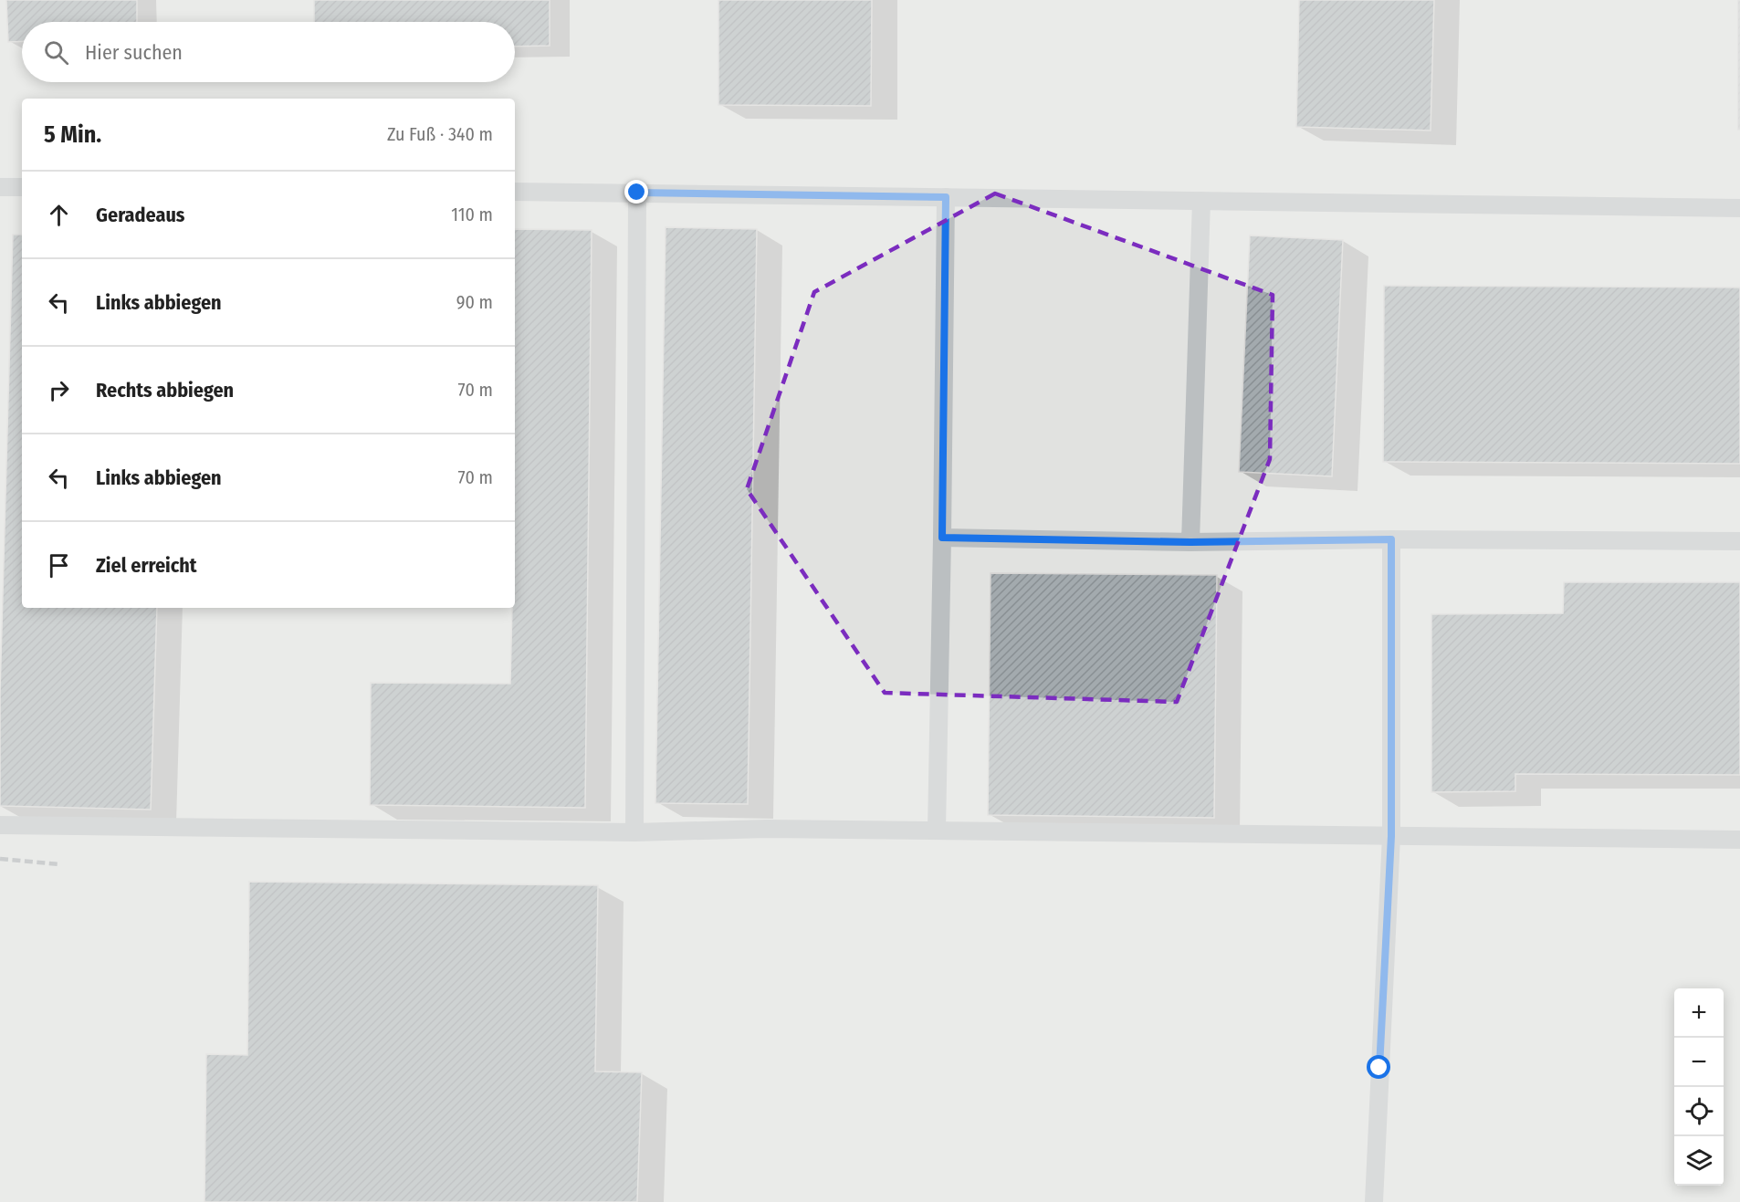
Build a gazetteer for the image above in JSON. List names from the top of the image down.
{
  "page": {
    "search": "Hier suchen",
    "heading": ["5 Min.", "Zu Fuß · 340 m"],
    "list": [
      ["Geradeaus", "110 m"],
      ["Links abbiegen", "90 m"],
      ["Rechts abbiegen", "70 m"],
      ["Links abbiegen", "70 m"],
      "Ziel erreicht"
    ],
    "map_buttons": ["+", "−"]
  }
}
